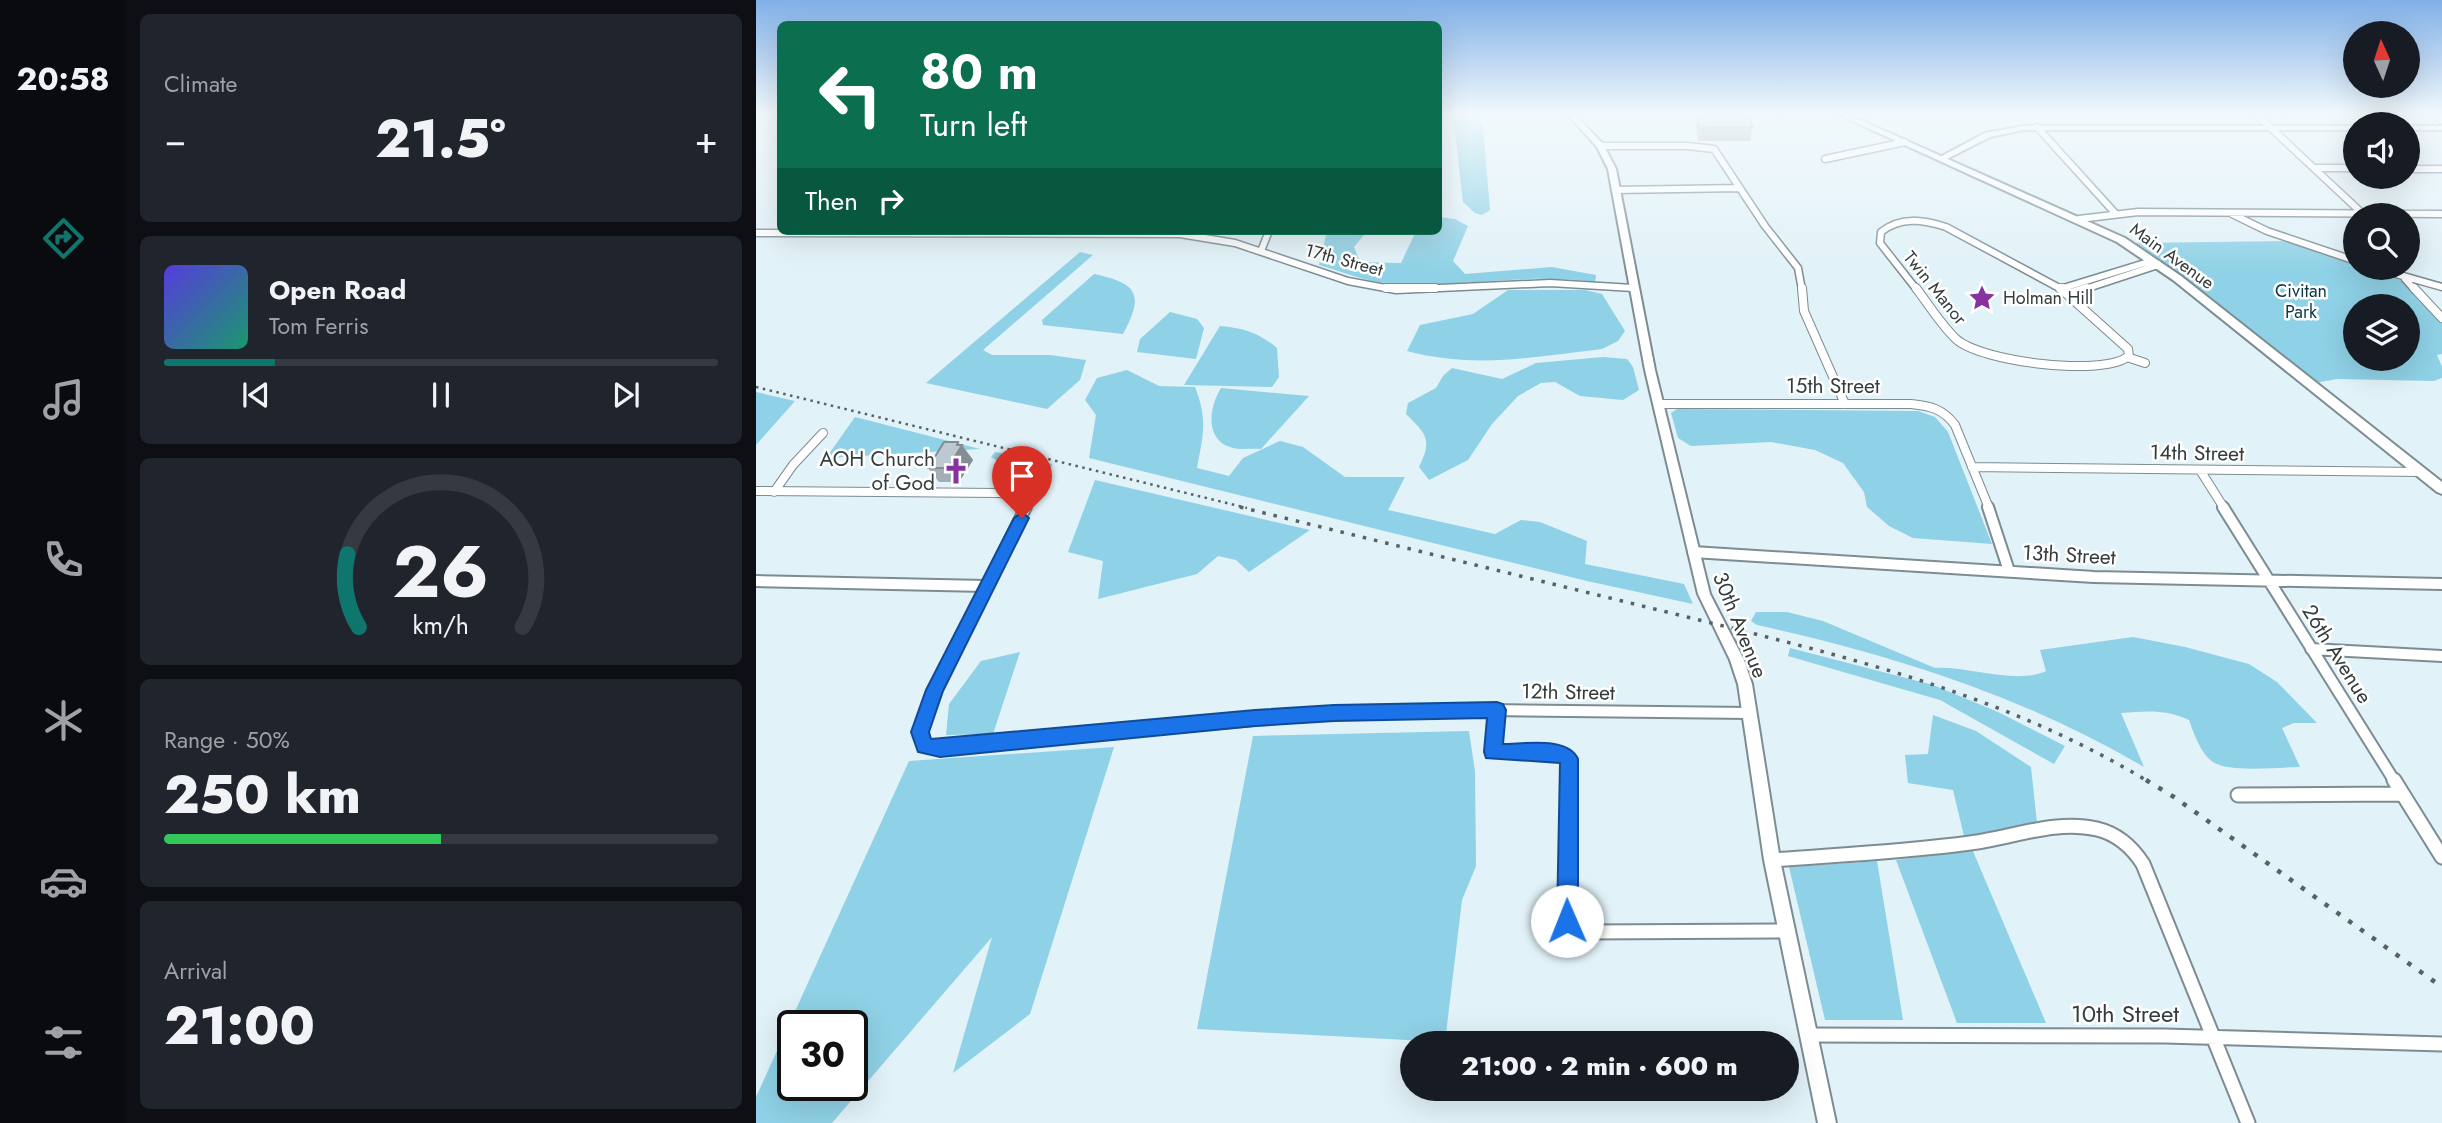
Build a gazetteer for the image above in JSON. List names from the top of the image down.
{
  "streets": {
    "main road": ["Main Avenue"],
    "street": [
      "17th Street",
      "Twin Manor",
      "15th Street",
      "14th Street",
      "13th Street",
      "30th Avenue",
      "26th Avenue",
      "12th Street",
      "10th Street"
    ]
  },
  "crossings": [
    ["Main Avenue", "14th Street"],
    ["17th Street", "30th Avenue"],
    ["15th Street", "14th Street"],
    ["15th Street", "13th Street"],
    ["15th Street", "30th Avenue"],
    ["14th Street", "26th Avenue"],
    ["13th Street", "30th Avenue"],
    ["13th Street", "26th Avenue"],
    ["30th Avenue", "12th Street"],
    ["30th Avenue", "10th Street"]
  ],
  "parks": ["Civitan Park"],
  "places": {
    "place": ["Holman Hill"],
    "church": ["AOH Church of God"]
  },
  "north": "top",
  "page": {
    "tabs": "20:58",
    "tile": [
      "Climate",
      ["Range · 50%", "250 km"],
      ["Arrival", "21:00"]
    ],
    "turn": ["80 m", "Turn left"],
    "heat": ["−", "21.5°", "+"],
    "then": "Then",
    "song": ["Open Road", "Tom Ferris"],
    "limit": "30",
    "trip": "21:00 · 2 min · 600 m",
    "gauge": ["26", "km/h"]
  }
}
